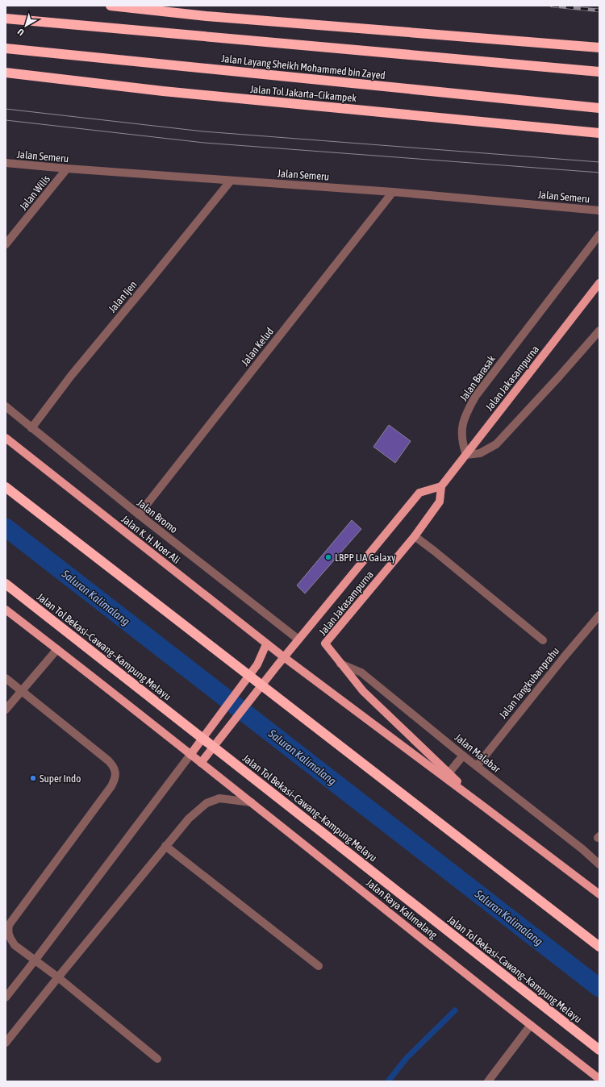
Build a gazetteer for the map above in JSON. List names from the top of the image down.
{
  "streets": {
    "highway": ["Jalan Layang Sheikh Mohammed bin Zayed", "Jalan Tol Jakarta–Cikampek", "Jalan Tol Bekasi–Cawang–Kampung Melayu"],
    "main road": ["Jalan Jakasampurna", "Jalan K. H. Noer Ali", "Jalan Raya Kalimalang"],
    "street": [
      "Jalan Semeru",
      "Jalan Wilis",
      "Jalan Ijen",
      "Jalan Kelud",
      "Jalan Barasak",
      "Jalan Bromo",
      "Jalan Tangkubanprahu",
      "Jalan Malabar"
    ]
  },
  "crossings": [
    ["Jalan Semeru", "Jalan Wilis"],
    ["Jalan Semeru", "Jalan Ijen"],
    ["Jalan Semeru", "Jalan Kelud"],
    ["Jalan Ijen", "Jalan Bromo"],
    ["Jalan Kelud", "Jalan Bromo"],
    ["Jalan Barasak", "Jalan Jakasampurna"],
    ["Jalan Jakasampurna", "Jalan Bromo"],
    ["Jalan Jakasampurna", "Jalan K. H. Noer Ali"],
    ["Jalan Jakasampurna", "Jalan Malabar"],
    ["Jalan Jakasampurna", "Jalan Raya Kalimalang"],
    ["Jalan Tangkubanprahu", "Jalan Malabar"]
  ],
  "water": ["Saluran Kalimalang"],
  "places": ["LBPP LIA Galaxy", "Super Indo"],
  "north": "bottom left"
}
